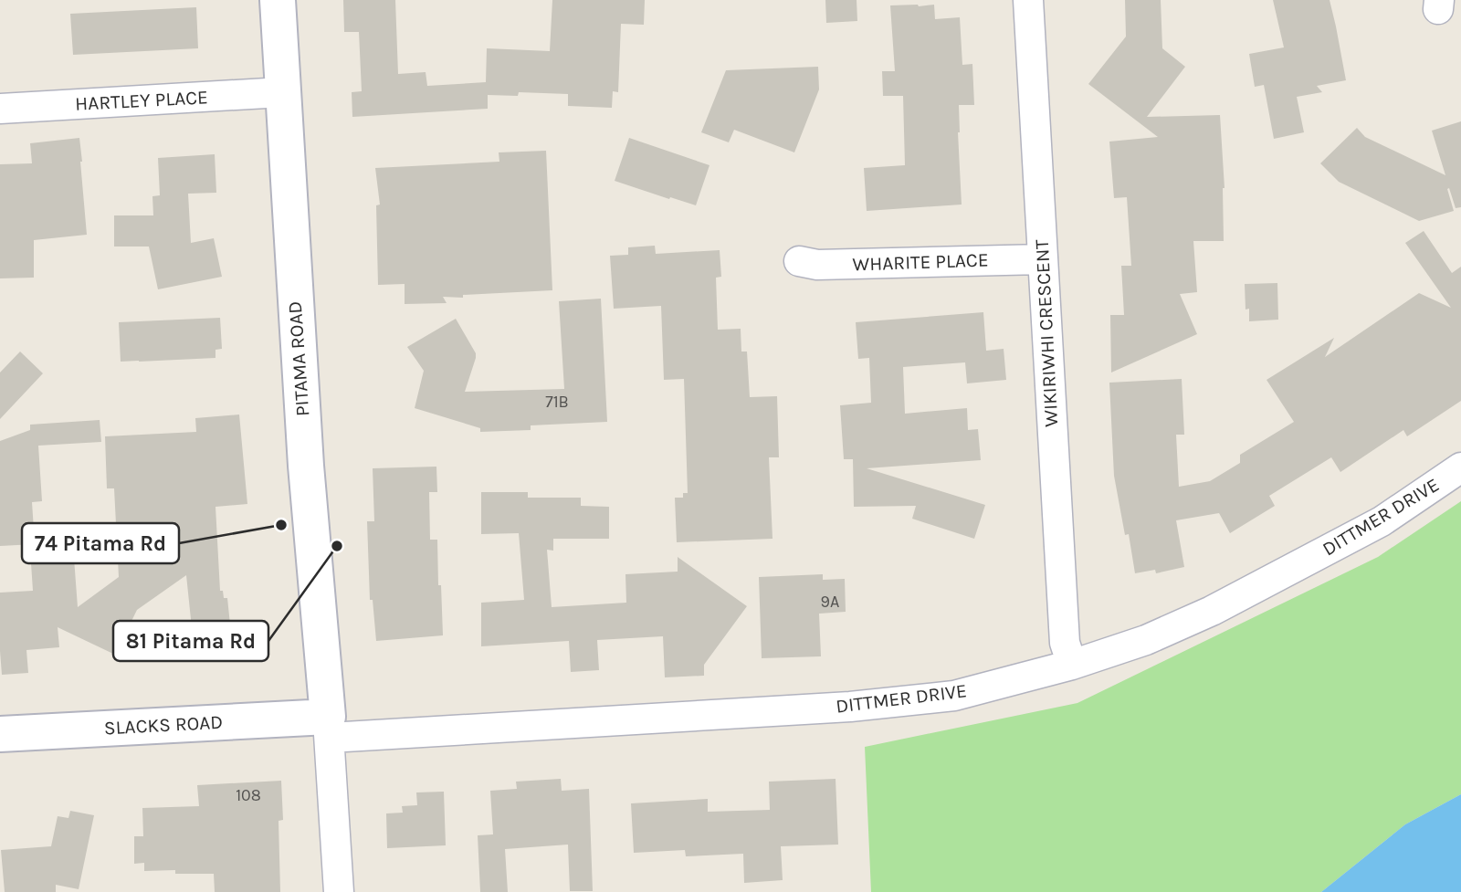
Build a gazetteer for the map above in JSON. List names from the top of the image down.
{
  "streets": {
    "street": [
      "HARTLEY PLACE",
      "WHARITE PLACE",
      "WIKIRIWHI CRESCENT",
      "PITAMA ROAD",
      "DITTMER DRIVE",
      "SLACKS ROAD"
    ]
  },
  "crossings": [
    ["HARTLEY PLACE", "PITAMA ROAD"],
    ["WHARITE PLACE", "WIKIRIWHI CRESCENT"],
    ["WIKIRIWHI CRESCENT", "DITTMER DRIVE"],
    ["PITAMA ROAD", "DITTMER DRIVE"],
    ["PITAMA ROAD", "SLACKS ROAD"],
    ["DITTMER DRIVE", "SLACKS ROAD"]
  ],
  "places": ["74 Pitama Rd", "81 Pitama Rd"],
  "house_numbers": ["71B", "9A", "108"]
}
